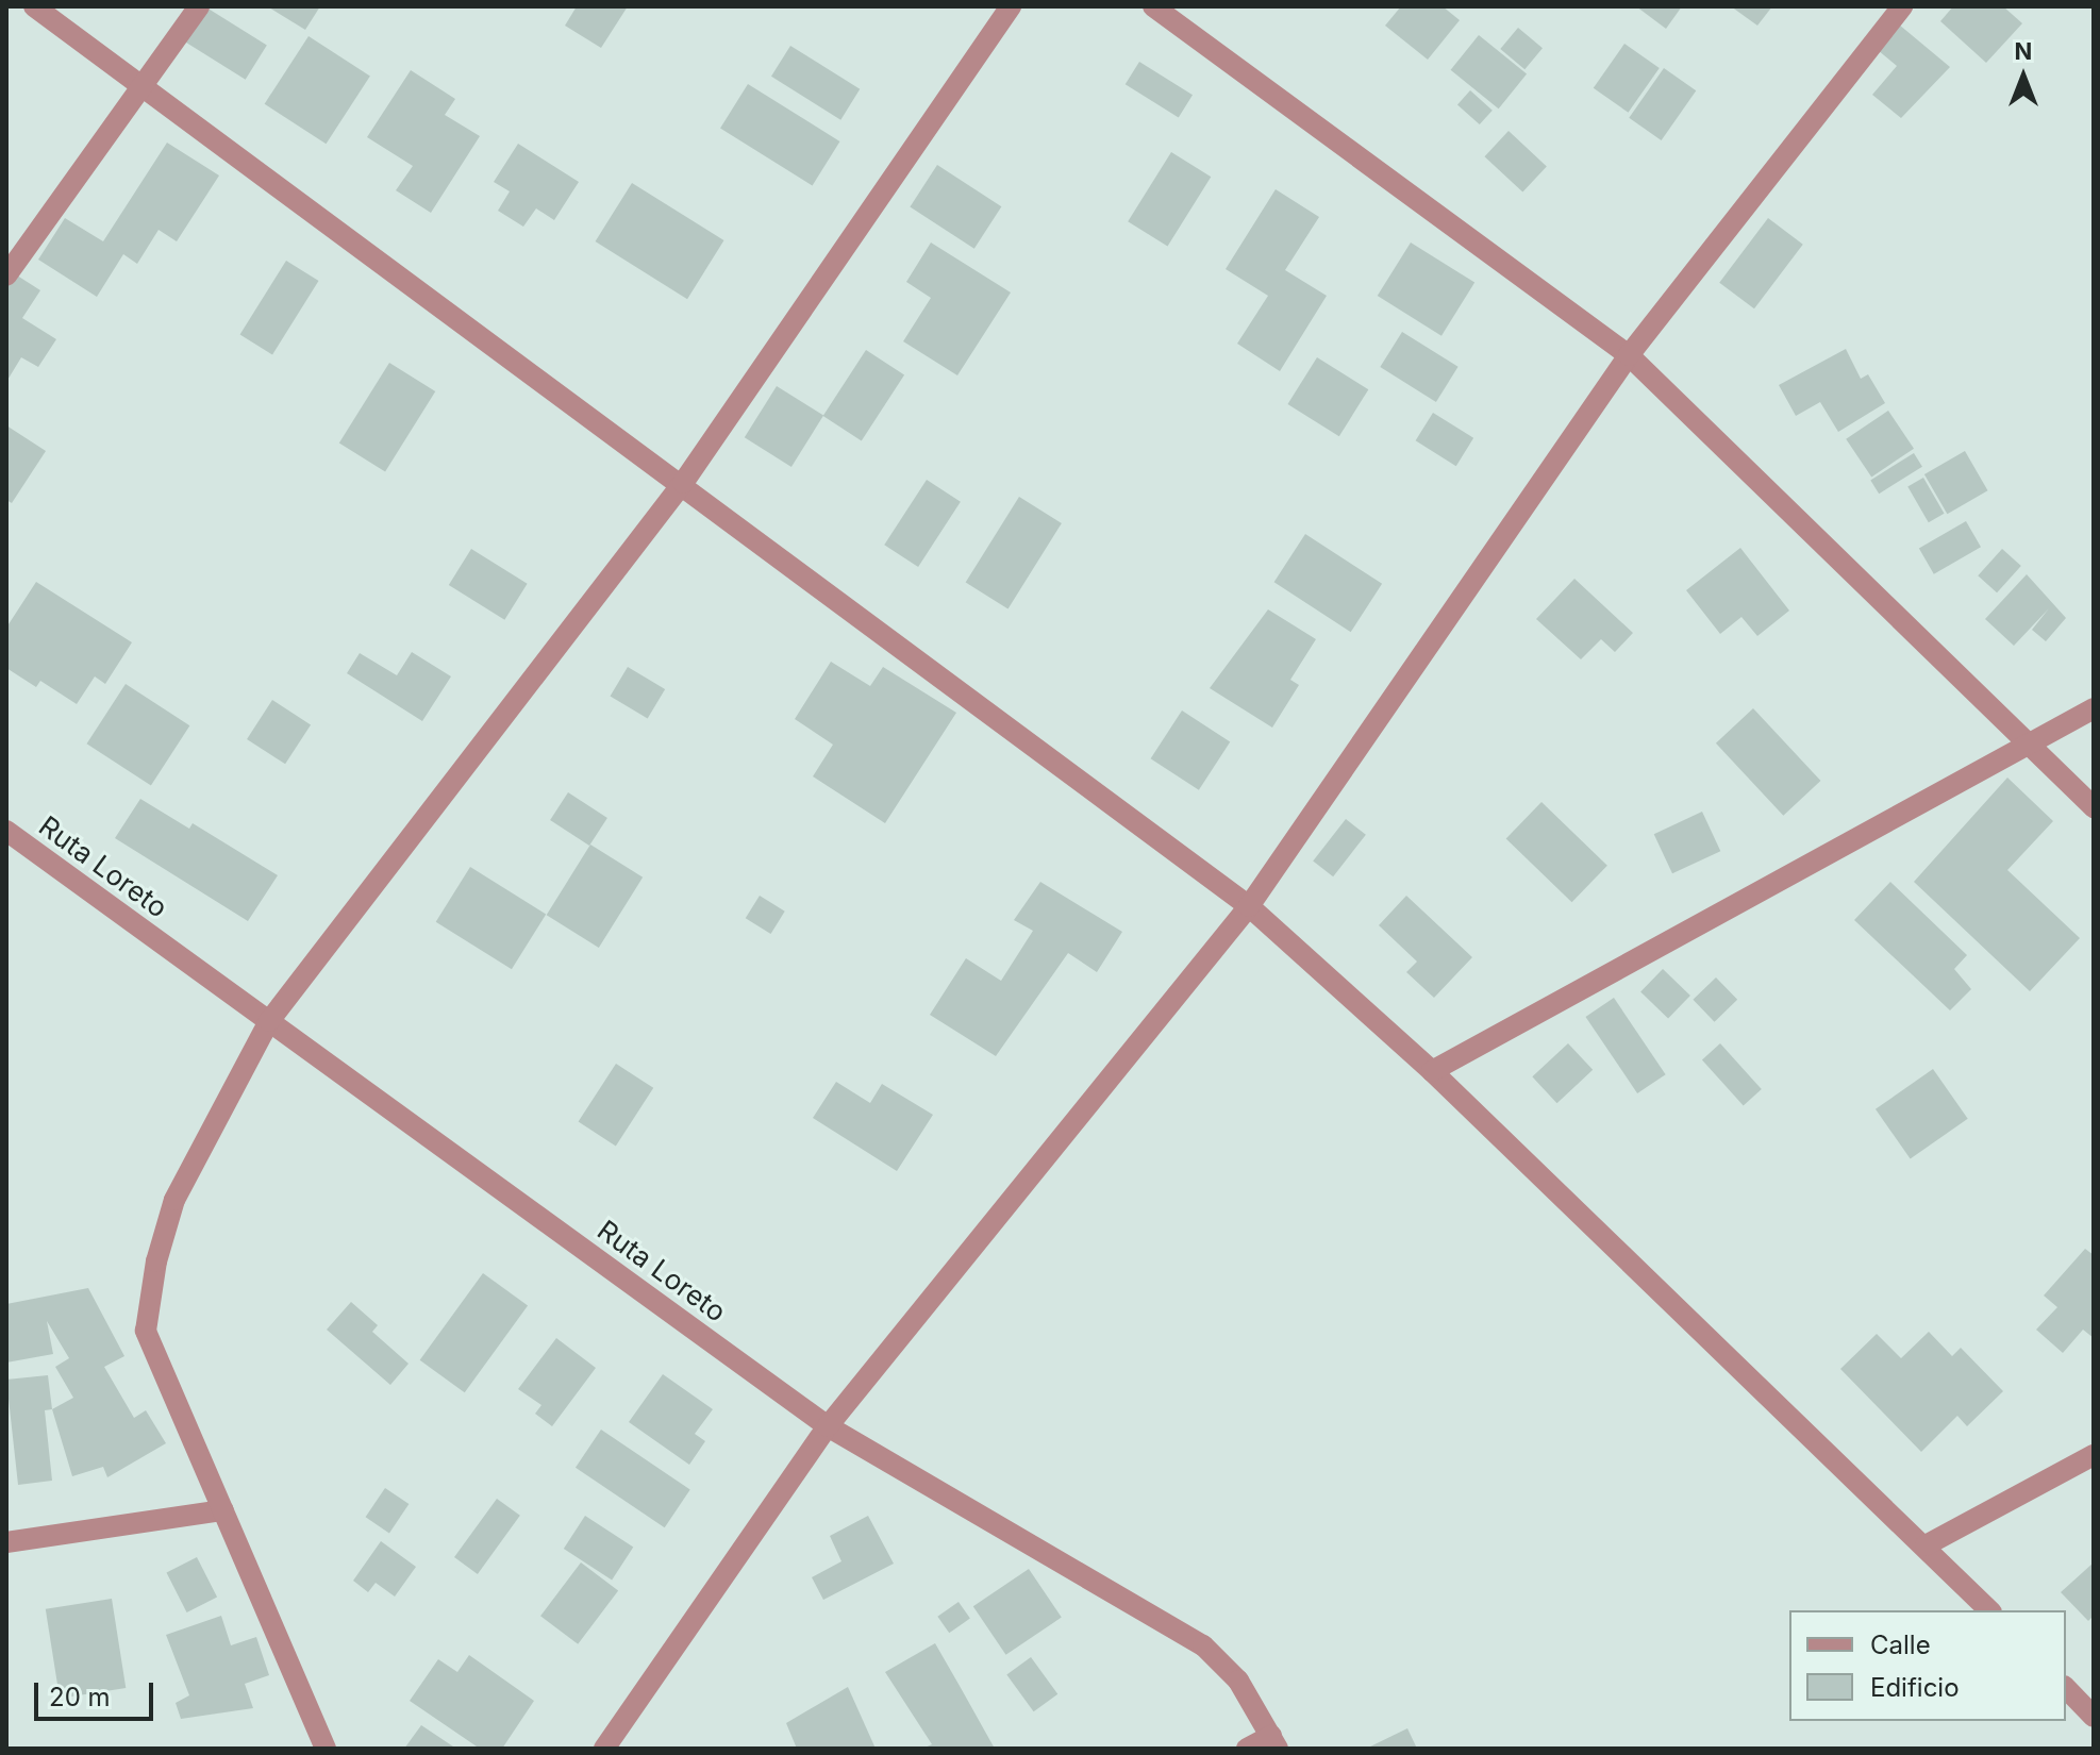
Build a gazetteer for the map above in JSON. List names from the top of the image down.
{
  "streets": {
    "street": ["Ruta Loreto"]
  },
  "legend": ["Calle", "Edificio"],
  "scale_bar": "20 m",
  "north": "top"
}
